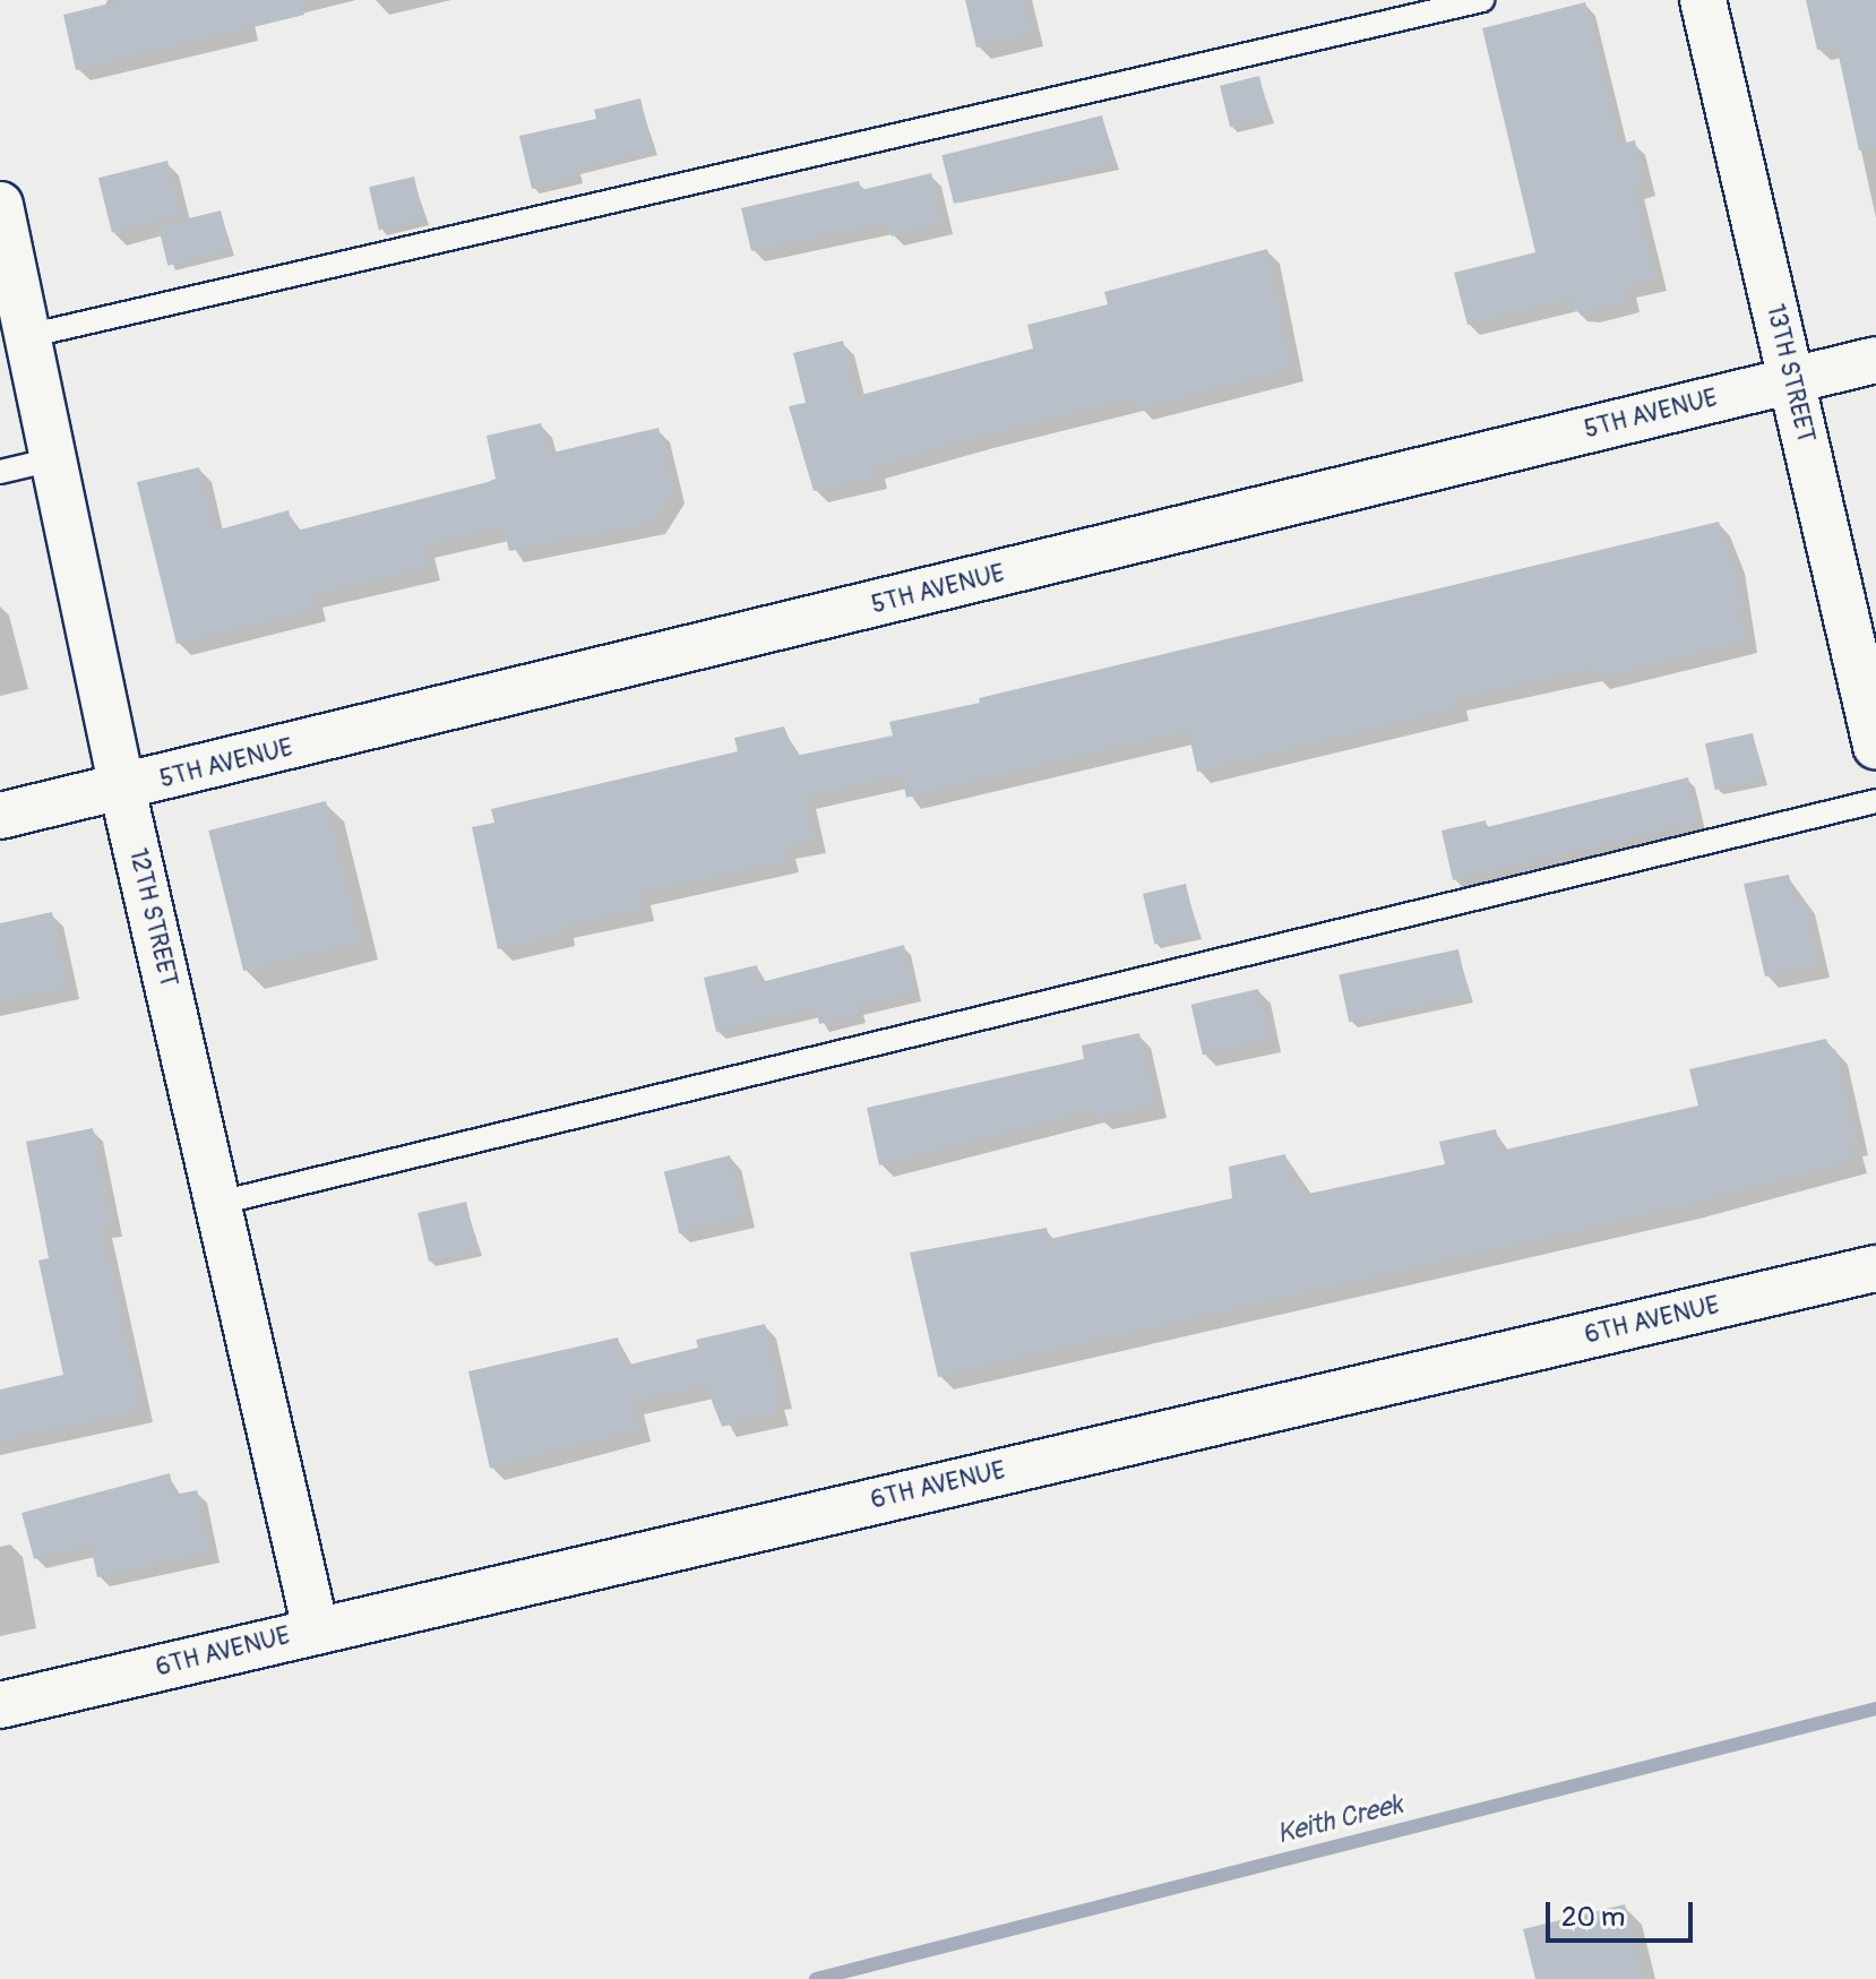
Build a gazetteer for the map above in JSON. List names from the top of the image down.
{
  "streets": {
    "street": [
      "13TH STREET",
      "5TH AVENUE",
      "12TH STREET",
      "6TH AVENUE"
    ]
  },
  "crossings": [
    ["13TH STREET", "5TH AVENUE"],
    ["5TH AVENUE", "12TH STREET"],
    ["12TH STREET", "6TH AVENUE"]
  ],
  "water": ["Keith Creek"],
  "scale_bar": "20 m"
}
